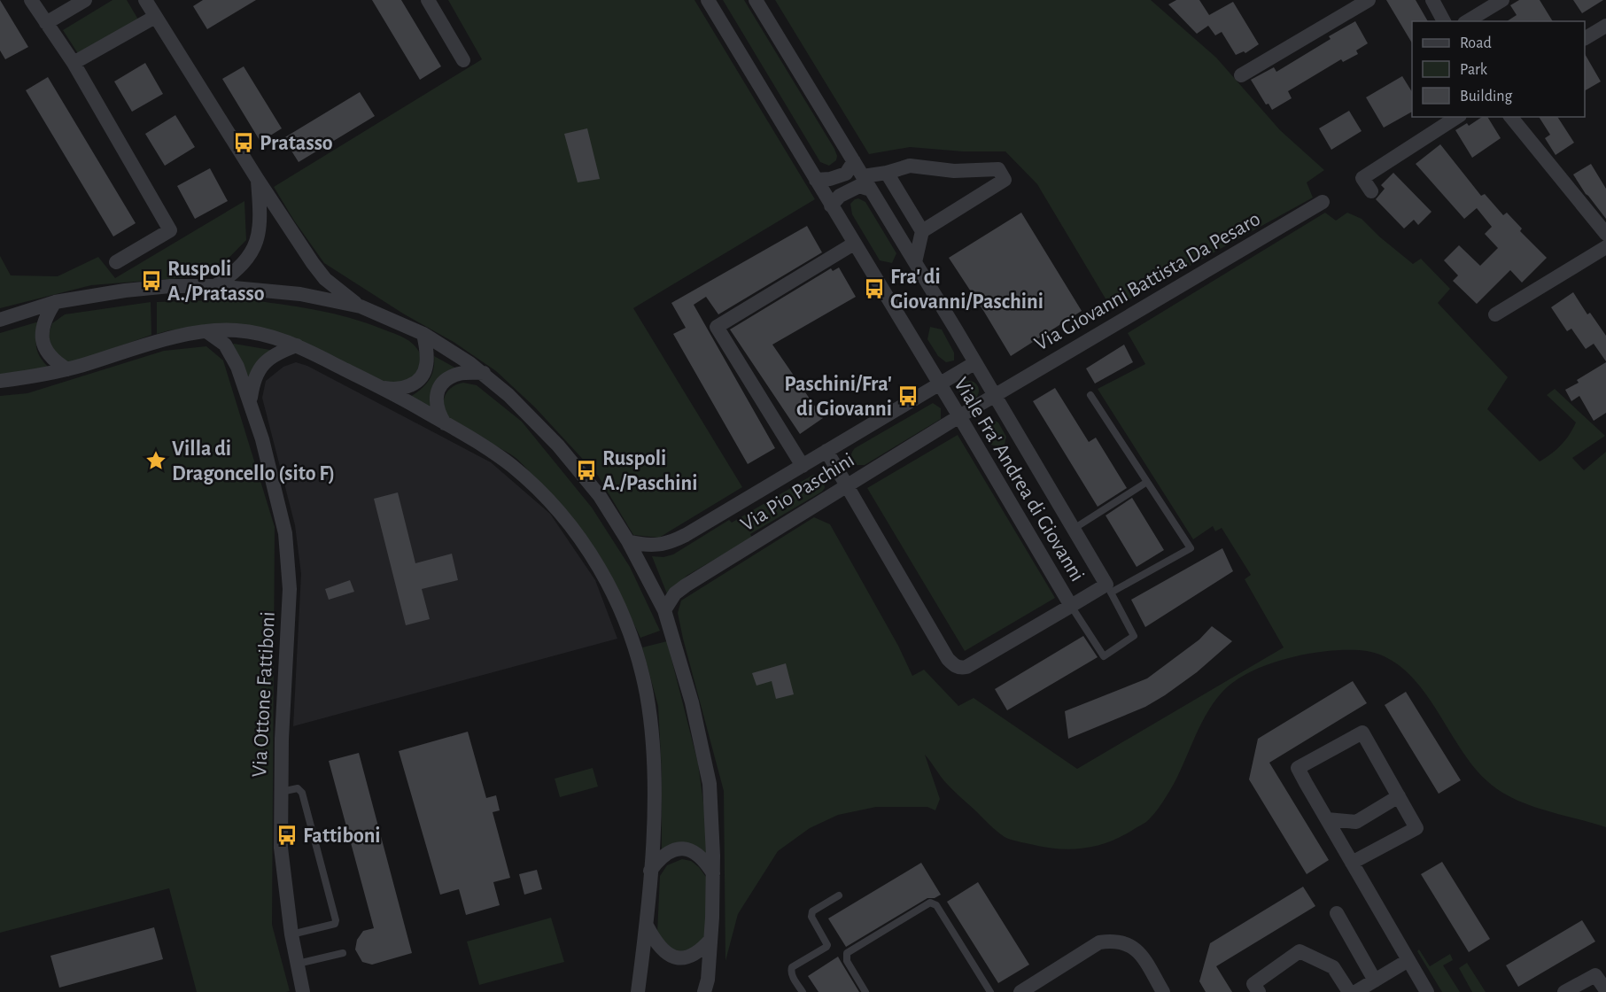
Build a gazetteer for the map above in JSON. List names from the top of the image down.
{
  "streets": {
    "street": [
      "Via Giovanni Battista Da Pesaro",
      "Viale Fra' Andrea di Giovanni",
      "Via Pio Paschini",
      "Via Ottone Fattiboni"
    ]
  },
  "crossings": [
    ["Via Giovanni Battista Da Pesaro", "Viale Fra' Andrea di Giovanni"],
    ["Via Giovanni Battista Da Pesaro", "Via Pio Paschini"],
    ["Viale Fra' Andrea di Giovanni", "Via Pio Paschini"]
  ],
  "places": {
    "bus stop": [
      "Pratasso",
      "Ruspoli A./Pratasso",
      "Fra' di Giovanni/Paschini",
      "Paschini/Fra' di Giovanni",
      "Ruspoli A./Paschini",
      "Fattiboni"
    ],
    "place": ["Villa di Dragoncello (sito F)"]
  },
  "legend": ["Road", "Park", "Building"]
}
